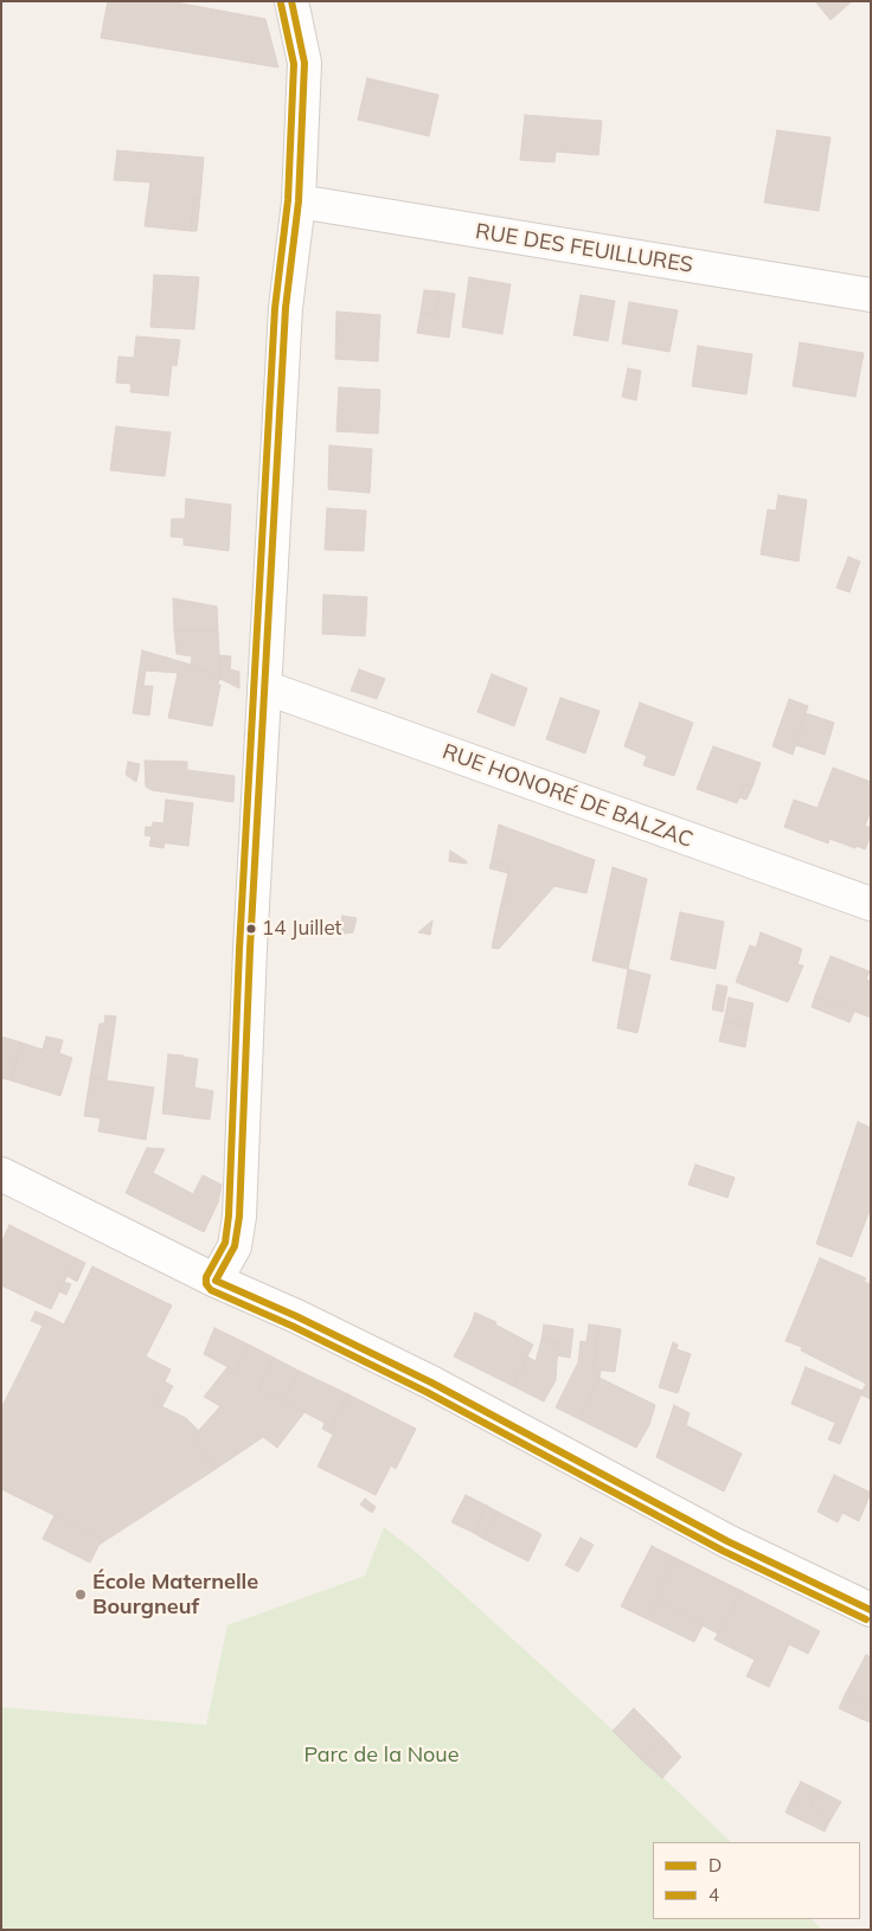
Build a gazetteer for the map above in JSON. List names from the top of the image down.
{
  "streets": {
    "street": ["RUE DES FEUILLURES", "RUE HONORÉ DE BALZAC"]
  },
  "parks": ["Parc de la Noue"],
  "places": ["14 Juillet", "École Maternelle Bourgneuf"],
  "lines": ["transit line D", "transit line 4"],
  "legend": ["D", "4"]
}
